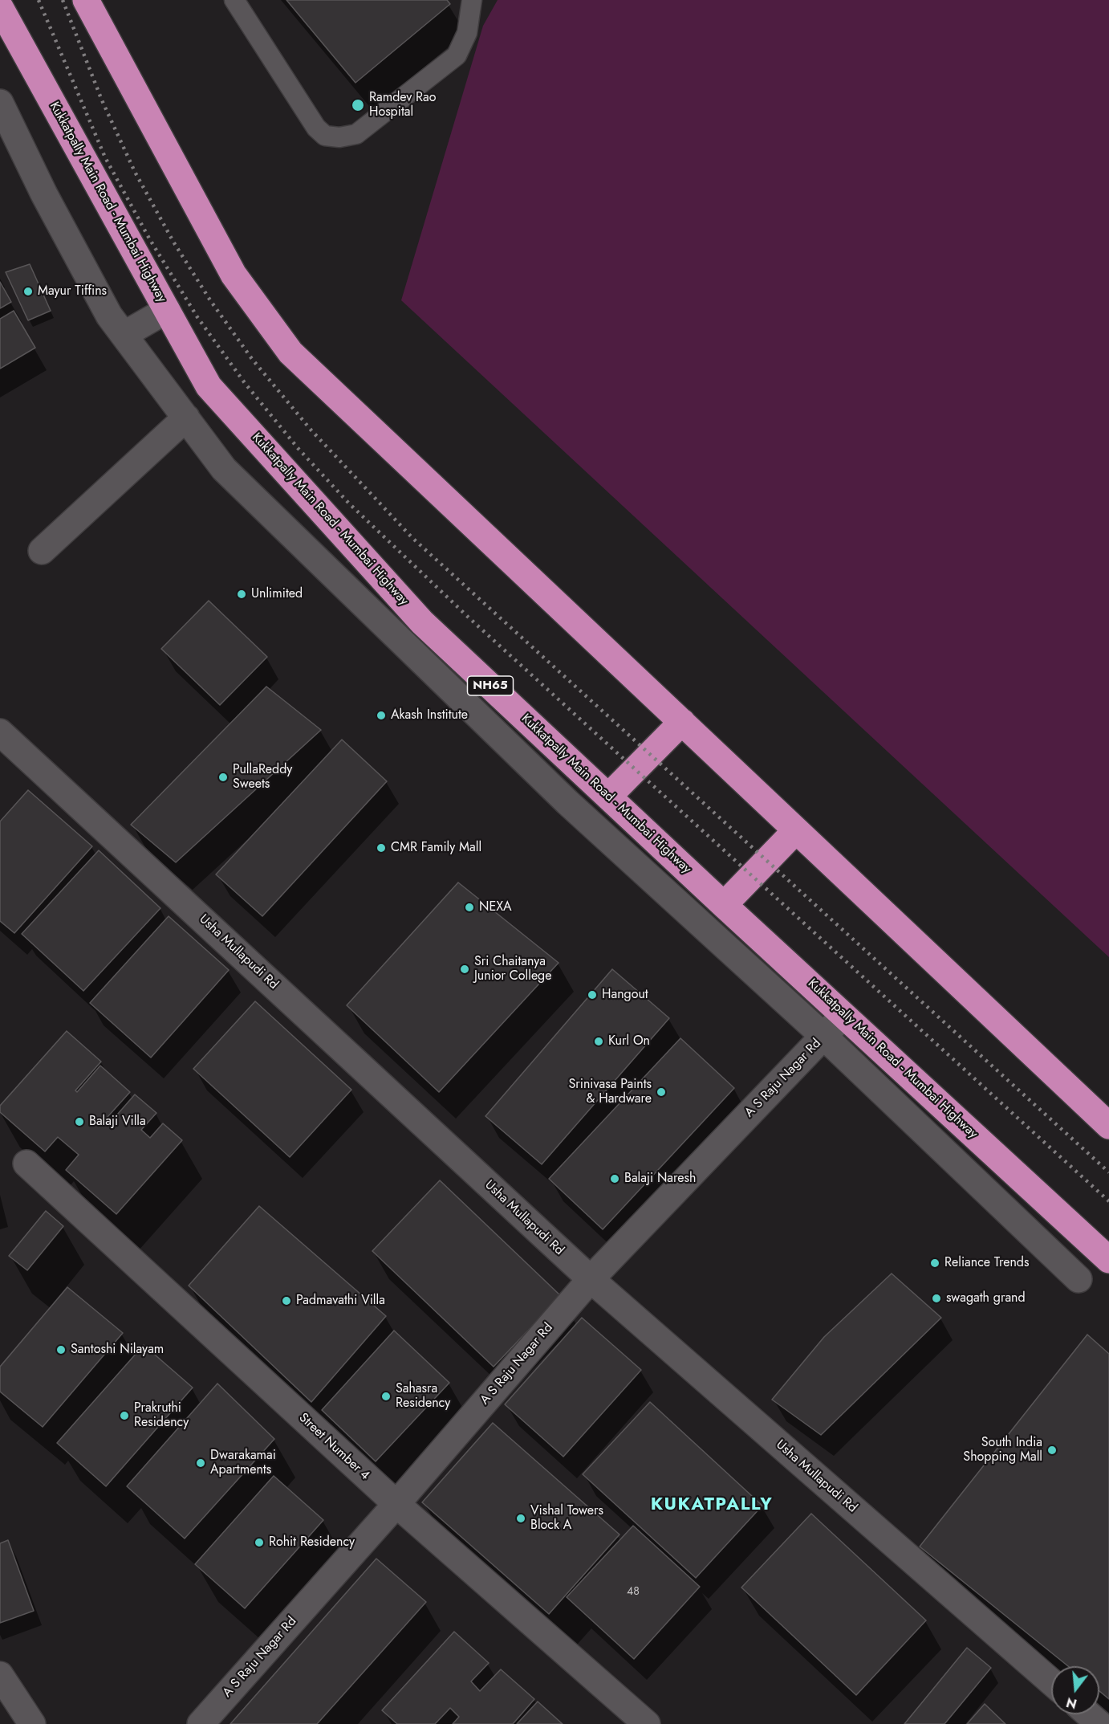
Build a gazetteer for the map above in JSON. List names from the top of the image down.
{
  "streets": {
    "highway": ["Kukkatpally Main Road - Mumbai Highway", "NH65"],
    "street": ["Usha Mullapudi Rd", "A S Raju Nagar Rd", "Street Number 4"]
  },
  "crossings": [
    ["Kukkatpally Main Road - Mumbai Highway", "A S Raju Nagar Rd"],
    ["Usha Mullapudi Rd", "A S Raju Nagar Rd"],
    ["A S Raju Nagar Rd", "Street Number 4"]
  ],
  "districts": ["KUKATPALLY"],
  "places": [
    "Ramdev Rao Hospital",
    "Mayur Tiffins",
    "Unlimited",
    "Akash Institute",
    "PullaReddy Sweets",
    "CMR Family Mall",
    "NEXA",
    "Sri Chaitanya Junior College",
    "Hangout",
    "Kurl On",
    "Srinivasa Paints & Hardware",
    "Balaji Villa",
    "Balaji Naresh",
    "Reliance Trends",
    "swagath grand",
    "Padmavathi Villa",
    "Santoshi Nilayam",
    "Sahasra Residency",
    "Prakruthi Residency",
    "South India Shopping Mall",
    "Dwarakamai Apartments",
    "Vishal Towers Block A",
    "Rohit Residency"
  ],
  "house_numbers": ["48"],
  "north": "bottom"
}
